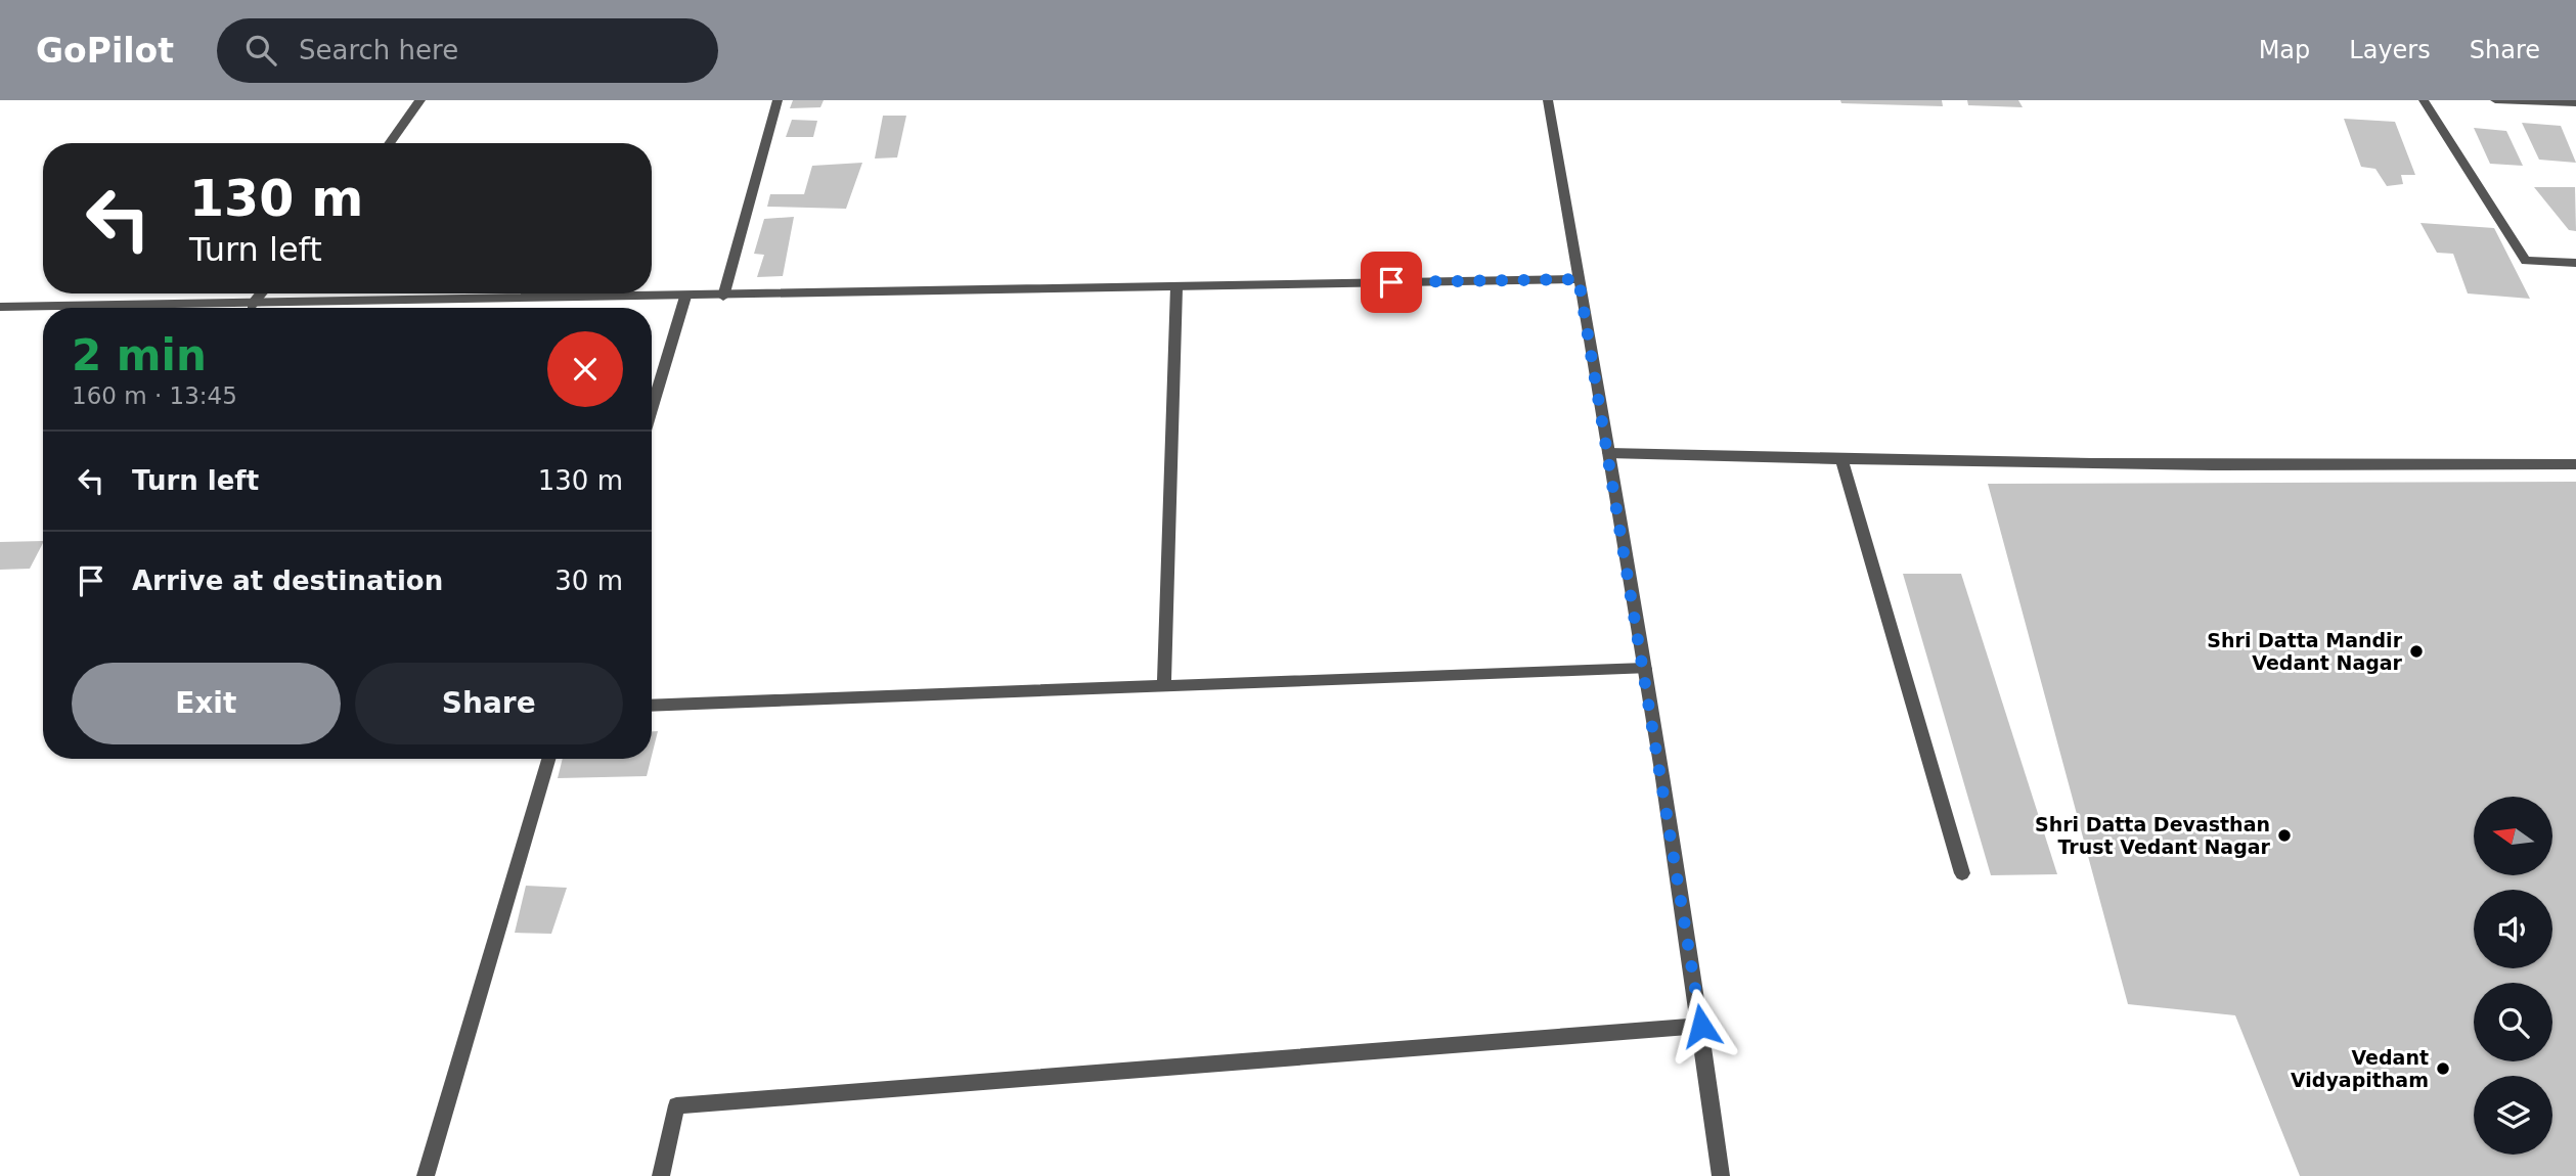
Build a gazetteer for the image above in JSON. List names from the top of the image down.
{
  "places": ["Shri Datta Mandir Vedant Nagar", "Shri Datta Devasthan Trust Vedant Nagar", "Vedant Vidyapitham"],
  "north": "left",
  "page": {
    "header": "GoPilot",
    "search": "Search here",
    "nav": ["Map", "Layers", "Share"],
    "turn": ["130 m", "Turn left"],
    "heading": ["2 min", "160 m · 13:45"],
    "list": [
      {
        "name": "Turn left",
        "value": "130 m"
      },
      {
        "name": "Arrive at destination",
        "value": "30 m"
      }
    ],
    "buttons": ["Exit", "Share"]
  }
}
